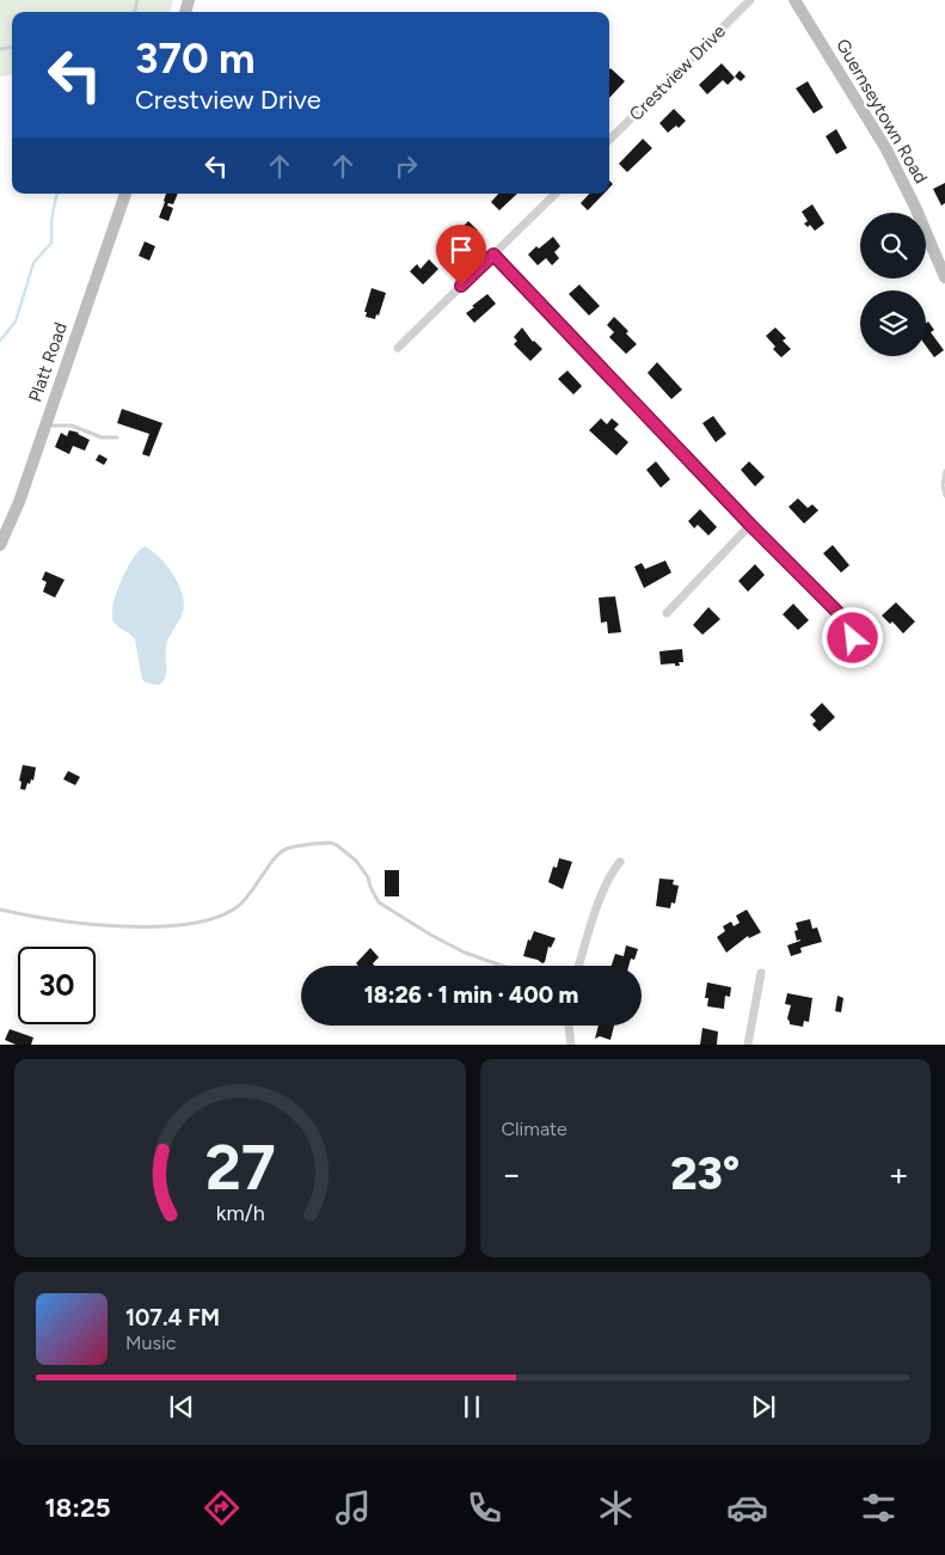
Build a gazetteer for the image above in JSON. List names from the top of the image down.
{
  "streets": {
    "street": ["Crestview Drive", "Guernseytown Road", "Platt Road"]
  },
  "page": {
    "turn": ["370 m", "Crestview Drive"],
    "limit": "30",
    "trip": "18:26 · 1 min · 400 m",
    "tile": "Climate",
    "heat": ["−", "23°", "+"],
    "song": ["107.4 FM", "Music"],
    "tabs": "18:25",
    "gauge": ["27", "km/h"]
  }
}
